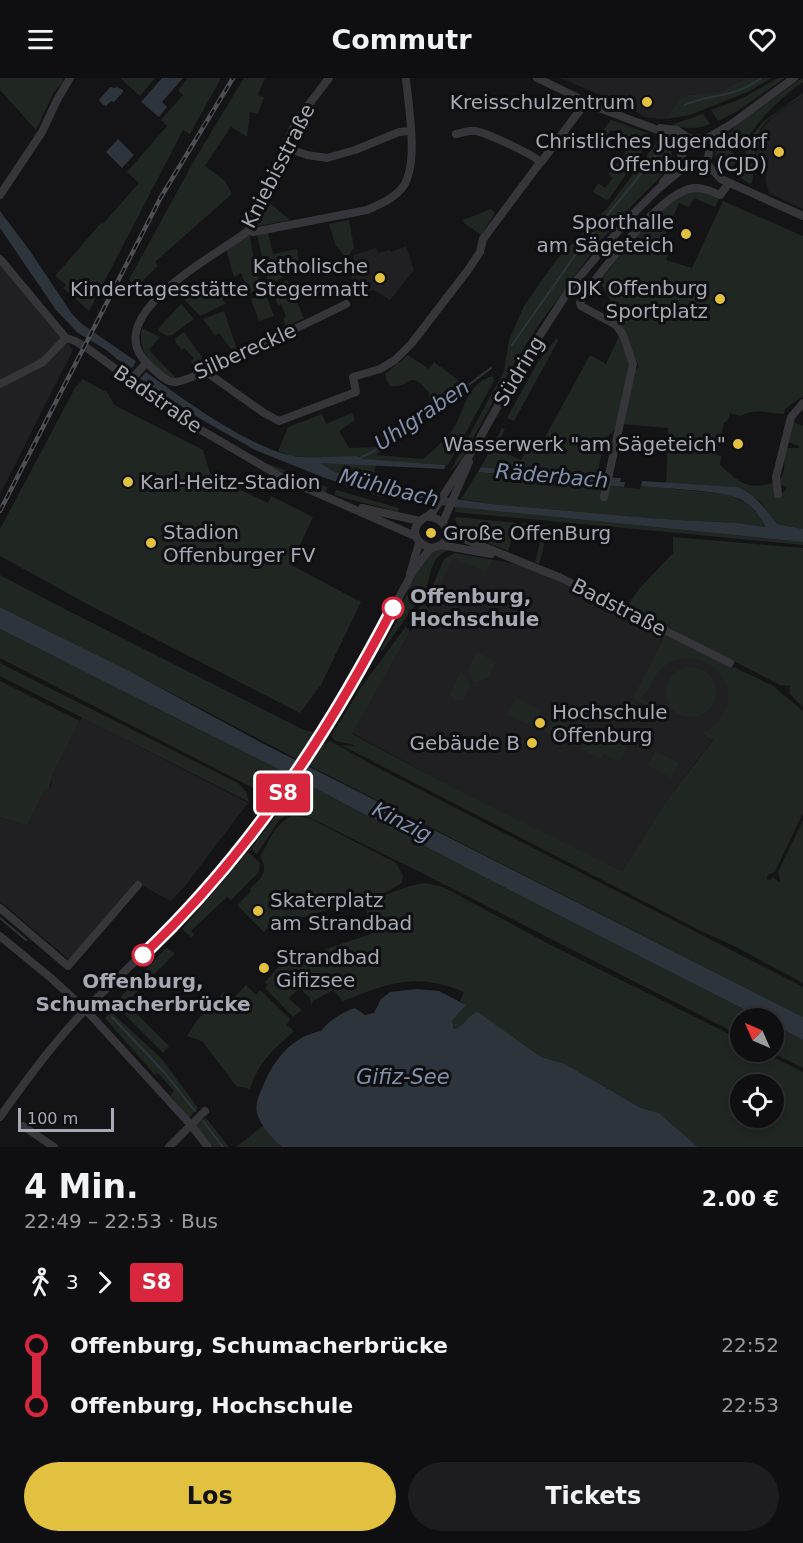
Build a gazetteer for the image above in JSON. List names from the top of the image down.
{
  "streets": {
    "street": [
      "Kniebisstraße",
      "Silbereckle",
      "Südring",
      "Badstraße"
    ]
  },
  "crossings": [
    ["Kniebisstraße", "Silbereckle"],
    ["Südring", "Badstraße"]
  ],
  "water": [
    "Uhlgraben",
    "Räderbach",
    "Mühlbach",
    "Kinzig",
    "Gifiz-See"
  ],
  "places": [
    "Kreisschulzentrum",
    "Christliches Jugenddorf Offenburg (CJD)",
    "Sporthalle am Sägeteich",
    "Katholische Kindertagesstätte Stegermatt",
    "DJK Offenburg Sportplatz",
    "Wasserwerk \"am Sägeteich\"",
    "Karl-Heitz-Stadion",
    "Große OffenBurg",
    "Stadion Offenburger FV",
    "Offenburg, Hochschule",
    "Hochschule Offenburg",
    "Gebäude B",
    "Skaterplatz am Strandbad",
    "Offenburg, Schumacherbrücke",
    "Strandbad Gifizsee"
  ],
  "lines": ["bus line S8"],
  "scale_bar": "100 m",
  "north": "top left",
  "page": {
    "header": "Commutr",
    "on_map": "S8",
    "scale": "100 m",
    "heading": ["4 Min.", "22:49 – 22:53 · Bus", "2.00 €"],
    "legs": ["3", "S8"],
    "list": [
      {
        "name": "Offenburg, Schumacherbrücke",
        "value": "22:52"
      },
      {
        "name": "Offenburg, Hochschule",
        "value": "22:53"
      }
    ],
    "buttons": ["Los", "Tickets"]
  }
}
